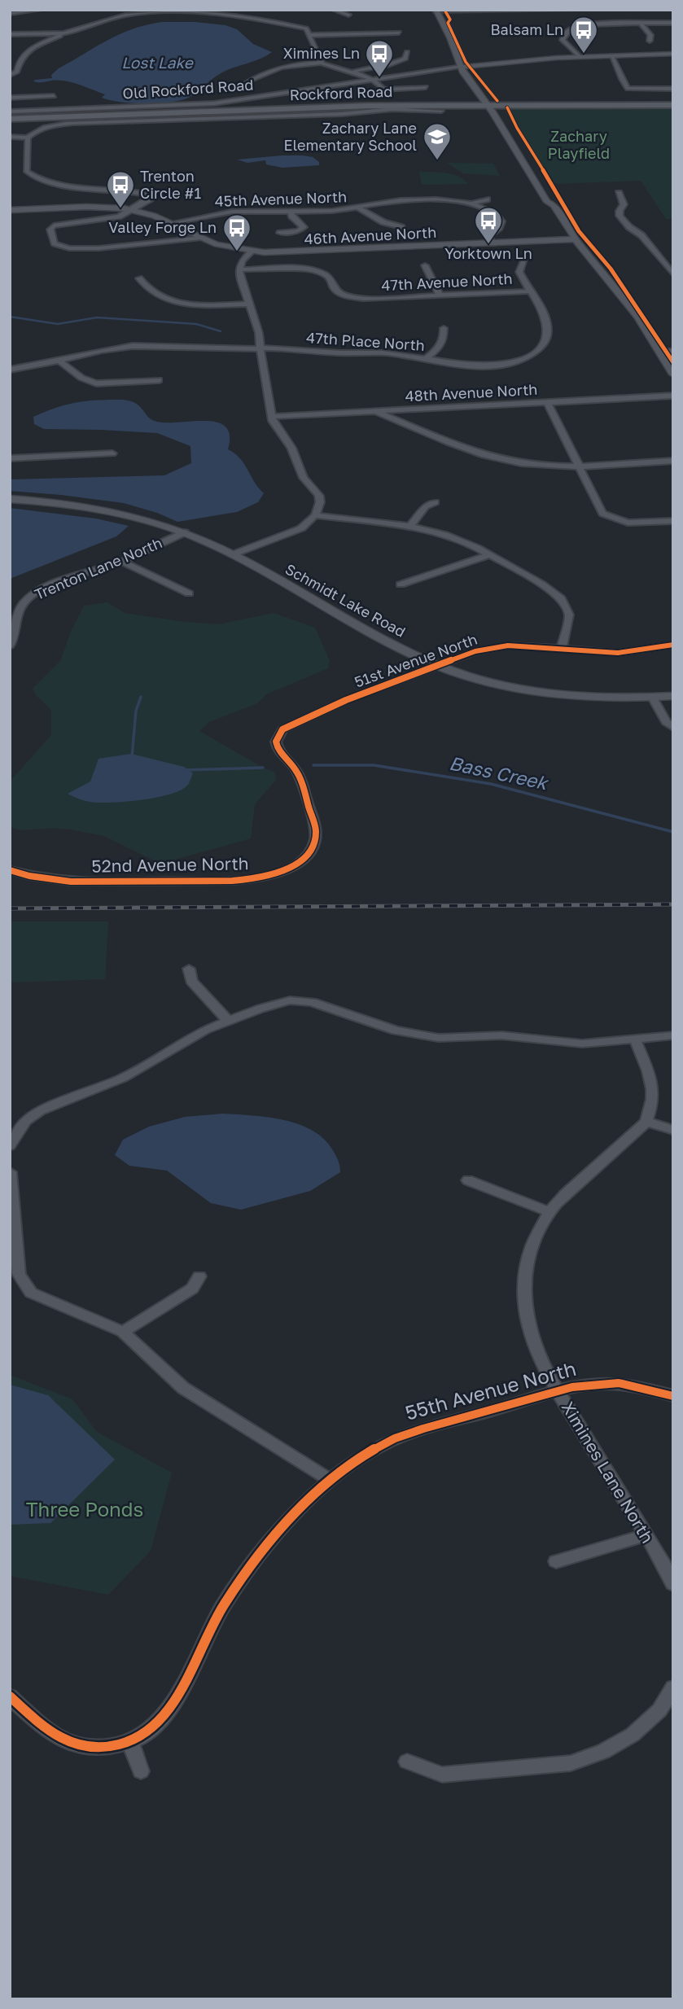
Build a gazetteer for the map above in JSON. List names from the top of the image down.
{
  "streets": {
    "main road": ["Rockford Road"],
    "street": [
      "Old Rockford Road",
      "45th Avenue North",
      "46th Avenue North",
      "47th Avenue North",
      "47th Place North",
      "48th Avenue North",
      "Trenton Lane North",
      "Schmidt Lake Road",
      "51st Avenue North",
      "52nd Avenue North",
      "55th Avenue North",
      "Ximines Lane North"
    ]
  },
  "crossings": [
    ["45th Avenue North", "46th Avenue North"],
    ["47th Avenue North", "47th Place North"],
    ["Trenton Lane North", "Schmidt Lake Road"],
    ["Schmidt Lake Road", "51st Avenue North"],
    ["51st Avenue North", "52nd Avenue North"],
    ["55th Avenue North", "Ximines Lane North"]
  ],
  "water": ["Lost Lake", "Bass Creek"],
  "parks": ["Zachary Playfield", "Three Ponds"],
  "places": {
    "bus stop": [
      "Balsam Ln",
      "Ximines Ln",
      "Trenton Circle #1",
      "Yorktown Ln",
      "Valley Forge Ln"
    ],
    "school or university": ["Zachary Lane Elementary School"]
  }
}
